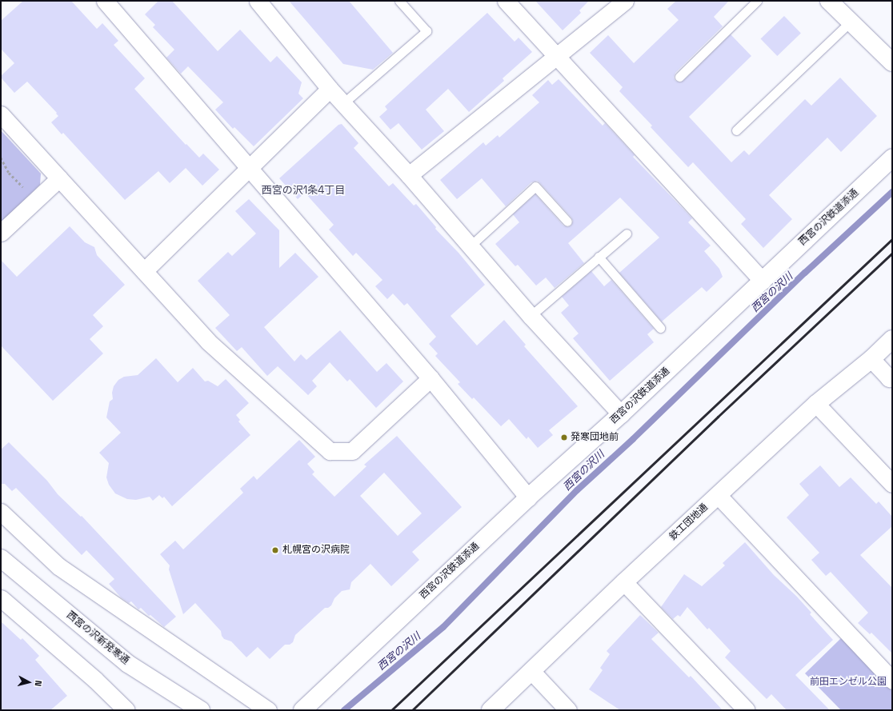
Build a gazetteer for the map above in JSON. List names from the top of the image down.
{
  "streets": {
    "street": ["西宮の沢鉄道添通", "鉄工団地通", "西宮の沢新発寒通"]
  },
  "districts": ["西宮の沢1条4丁目"],
  "water": ["西宮の沢川"],
  "parks": ["前田エンゼル公園"],
  "places": ["発寒団地前", "札幌宮の沢病院"],
  "north": "right"
}
